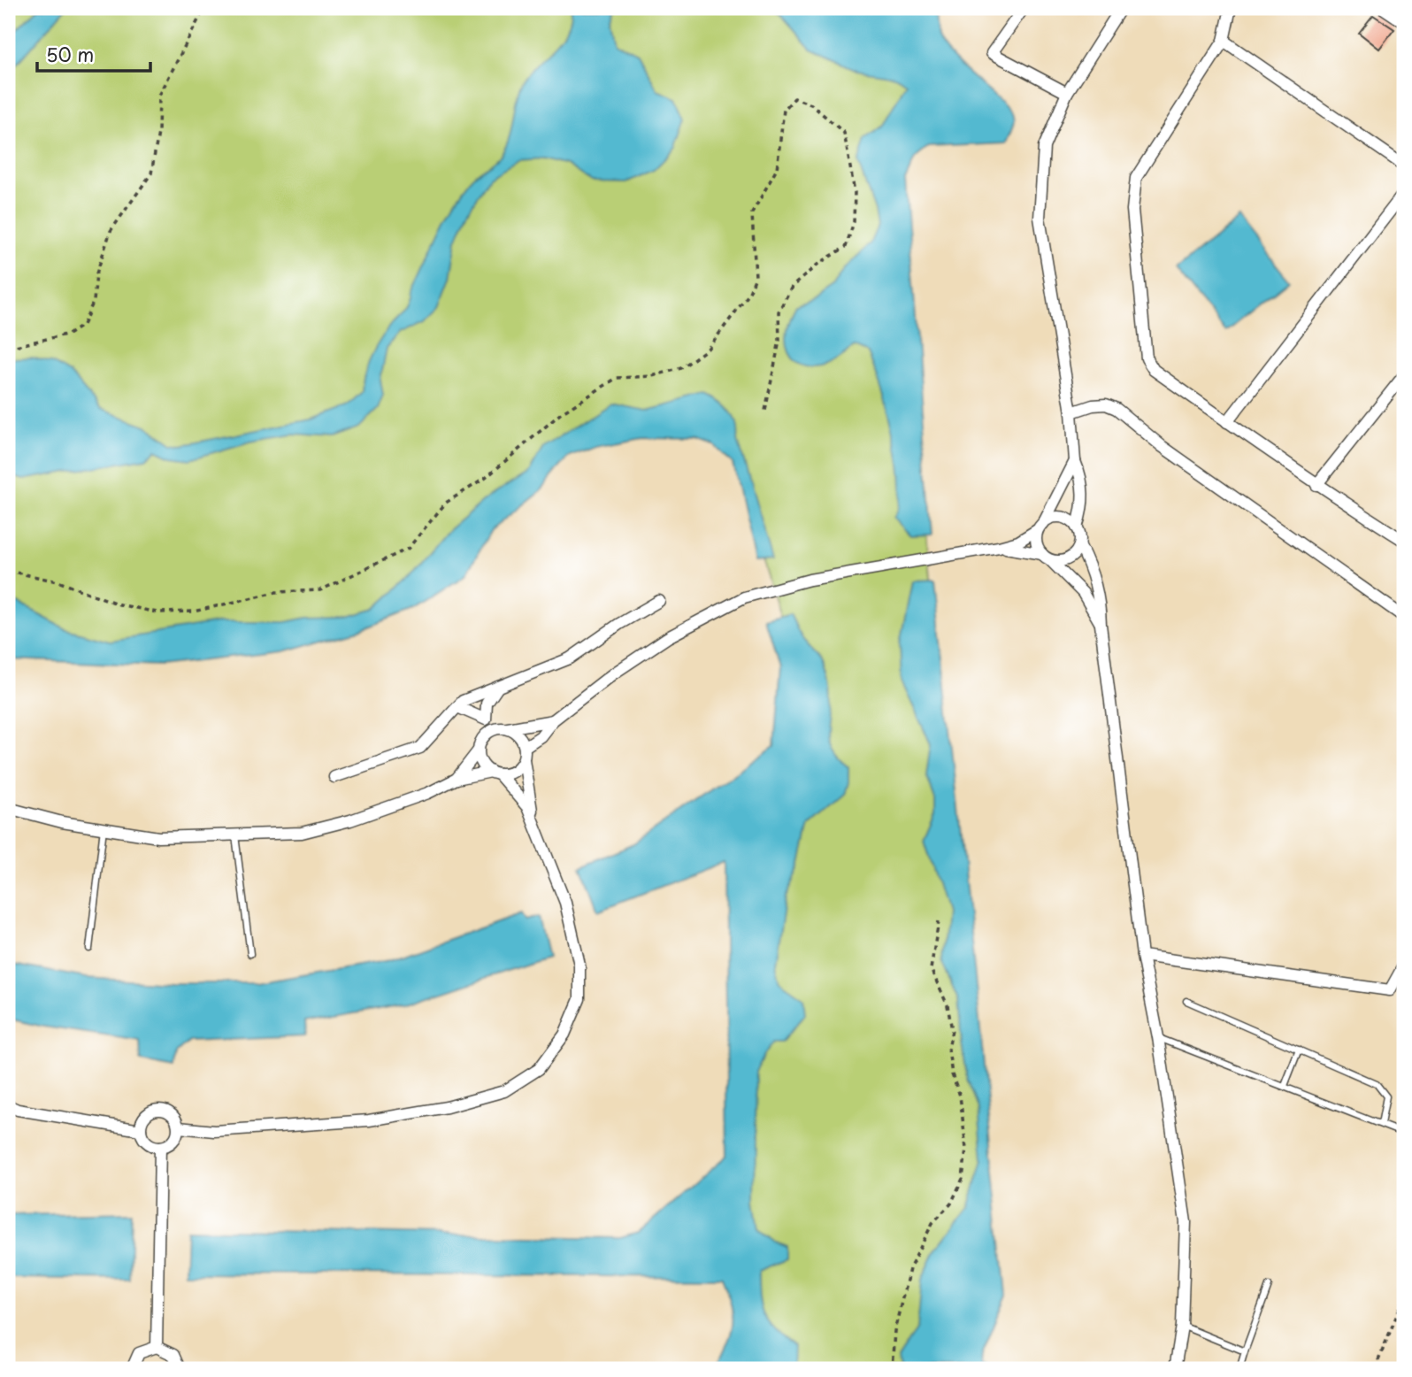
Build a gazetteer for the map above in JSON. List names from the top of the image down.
{
  "scale_bar": "50 m"
}
